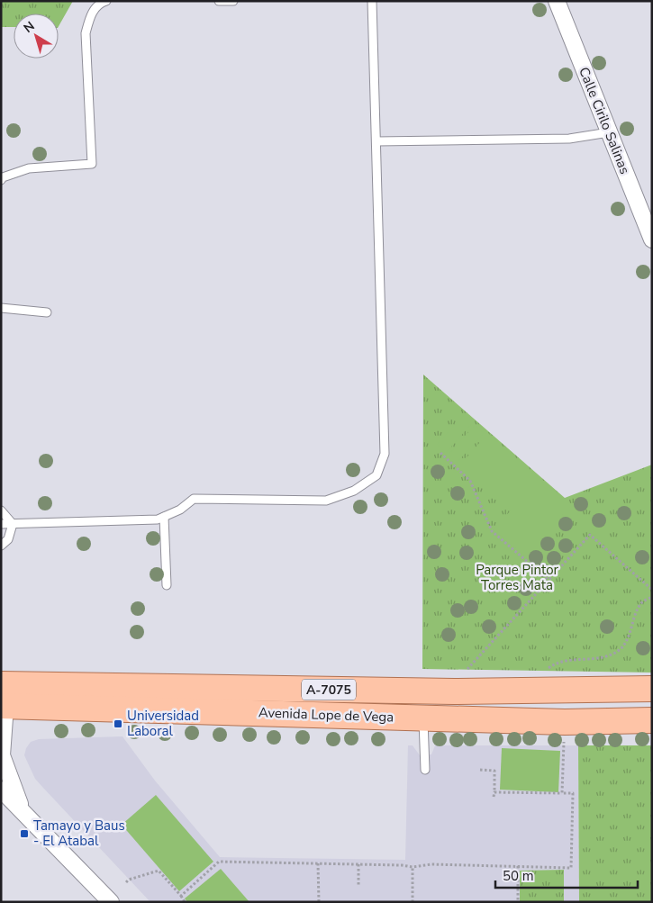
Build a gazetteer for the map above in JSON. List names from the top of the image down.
{
  "streets": {
    "main road": ["A-7075", "Avenida Lope de Vega"],
    "street": ["Calle Cirilo Salinas"]
  },
  "parks": ["Parque Pintor Torres Mata"],
  "places": {
    "transit": ["Universidad Laboral", "Tamayo y Baus - El Atabal"]
  },
  "scale_bar": "50 m",
  "north": "top left"
}
